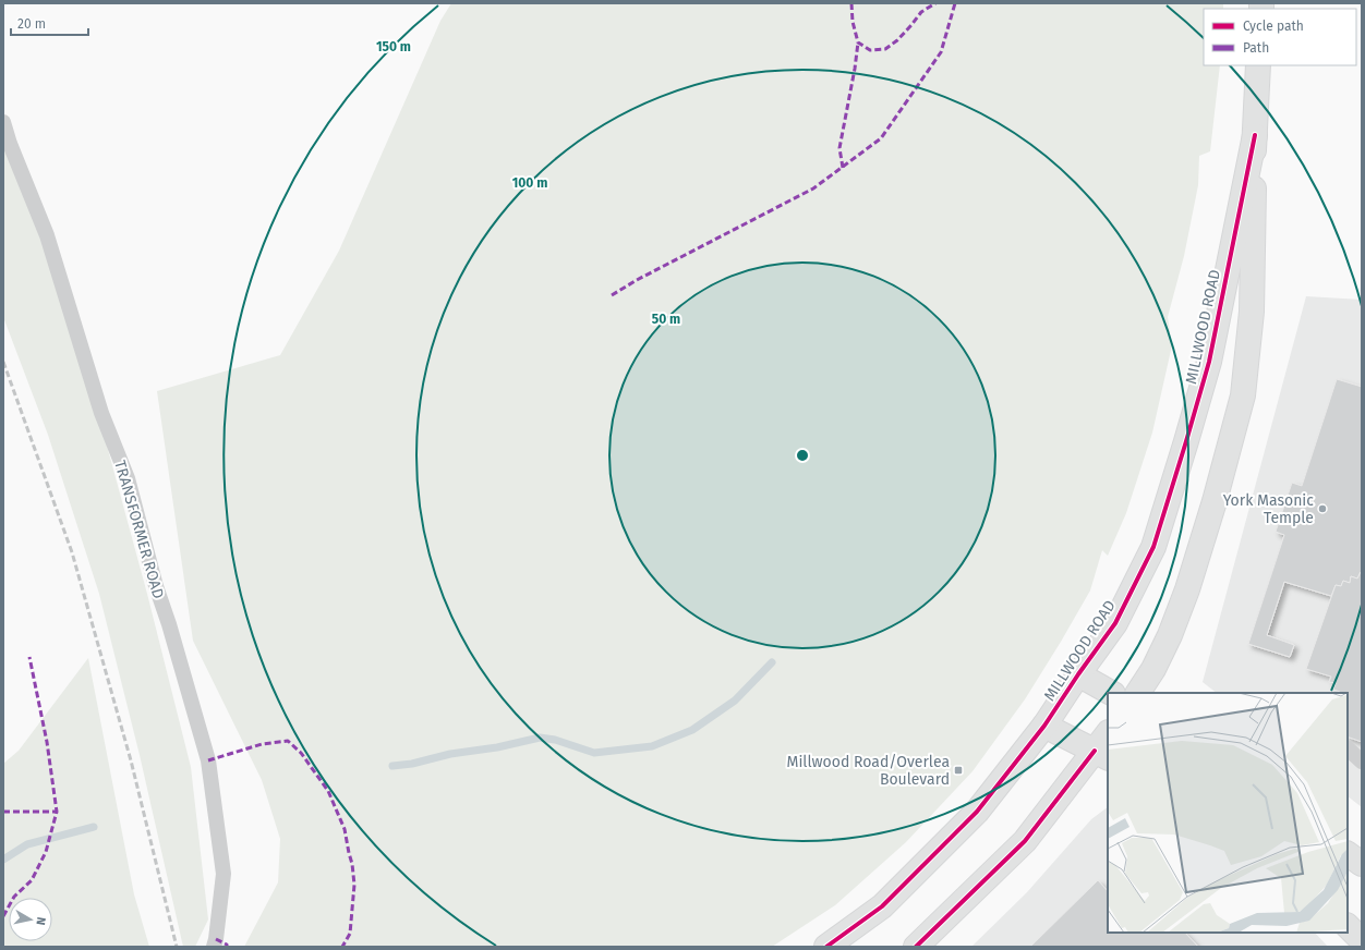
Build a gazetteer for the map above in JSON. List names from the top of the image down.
{
  "streets": {
    "main road": ["MILLWOOD ROAD"],
    "lane": ["TRANSFORMER ROAD"]
  },
  "places": {
    "other": ["York Masonic Temple"],
    "transit": ["Millwood Road/Overlea Boulevard"]
  },
  "legend": ["Cycle path", "Path"],
  "scale_bar": "20 m",
  "north": "right",
  "rings": ["150 m", "100 m", "50 m"]
}
